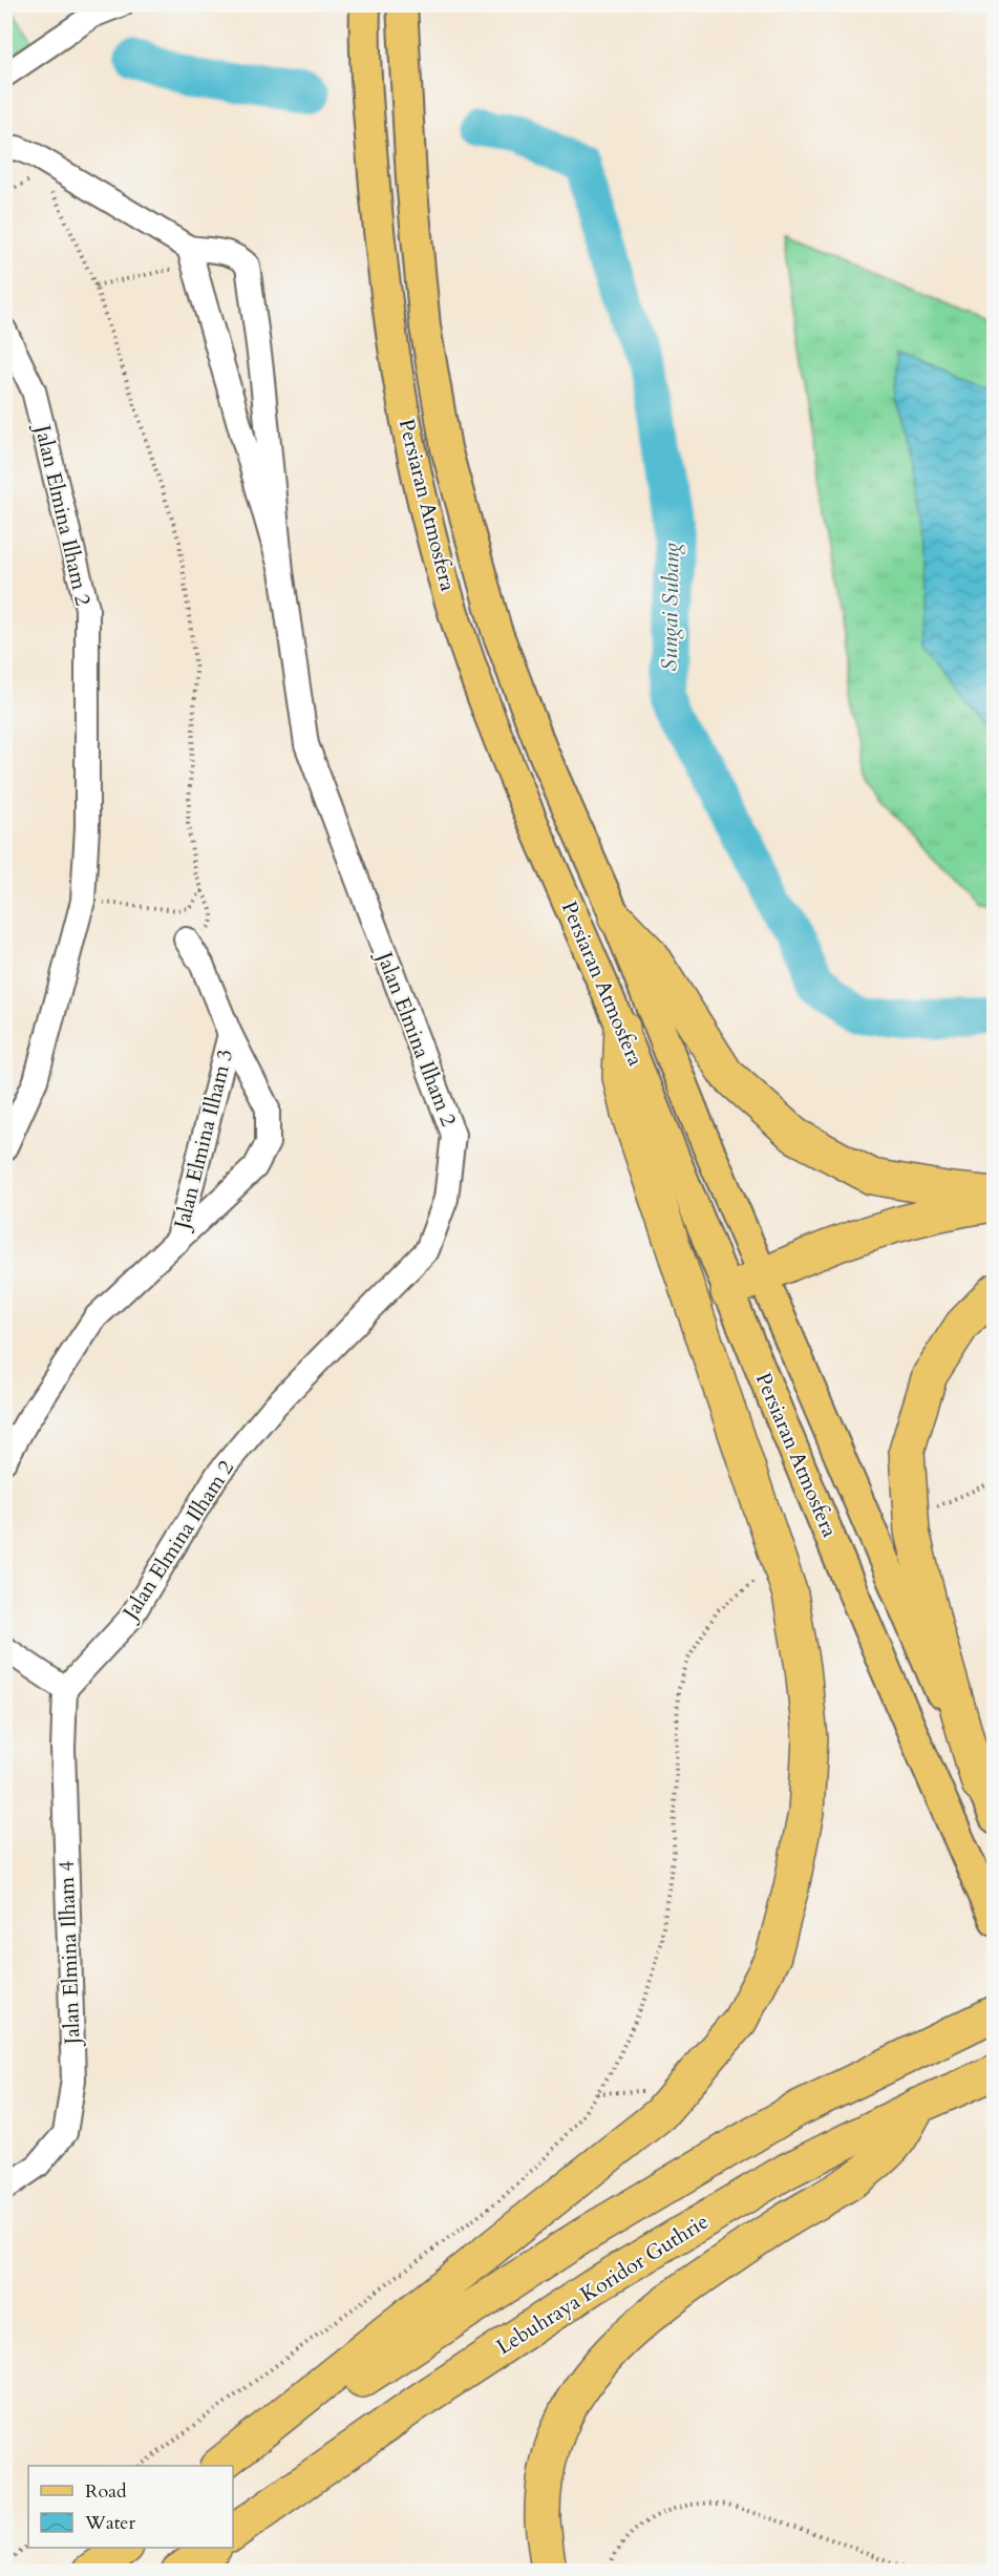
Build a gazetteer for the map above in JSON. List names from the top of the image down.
{
  "streets": {
    "highway": ["Lebuhraya Koridor Guthrie"],
    "main road": ["Persiaran Atmosfera"],
    "street": ["Jalan Elmina Ilham 2", "Jalan Elmina Ilham 3", "Jalan Elmina Ilham 4"]
  },
  "crossings": [
    ["Jalan Elmina Ilham 2", "Jalan Elmina Ilham 4"]
  ],
  "water": ["Sungai Subang"],
  "legend": ["Road", "Water"]
}
